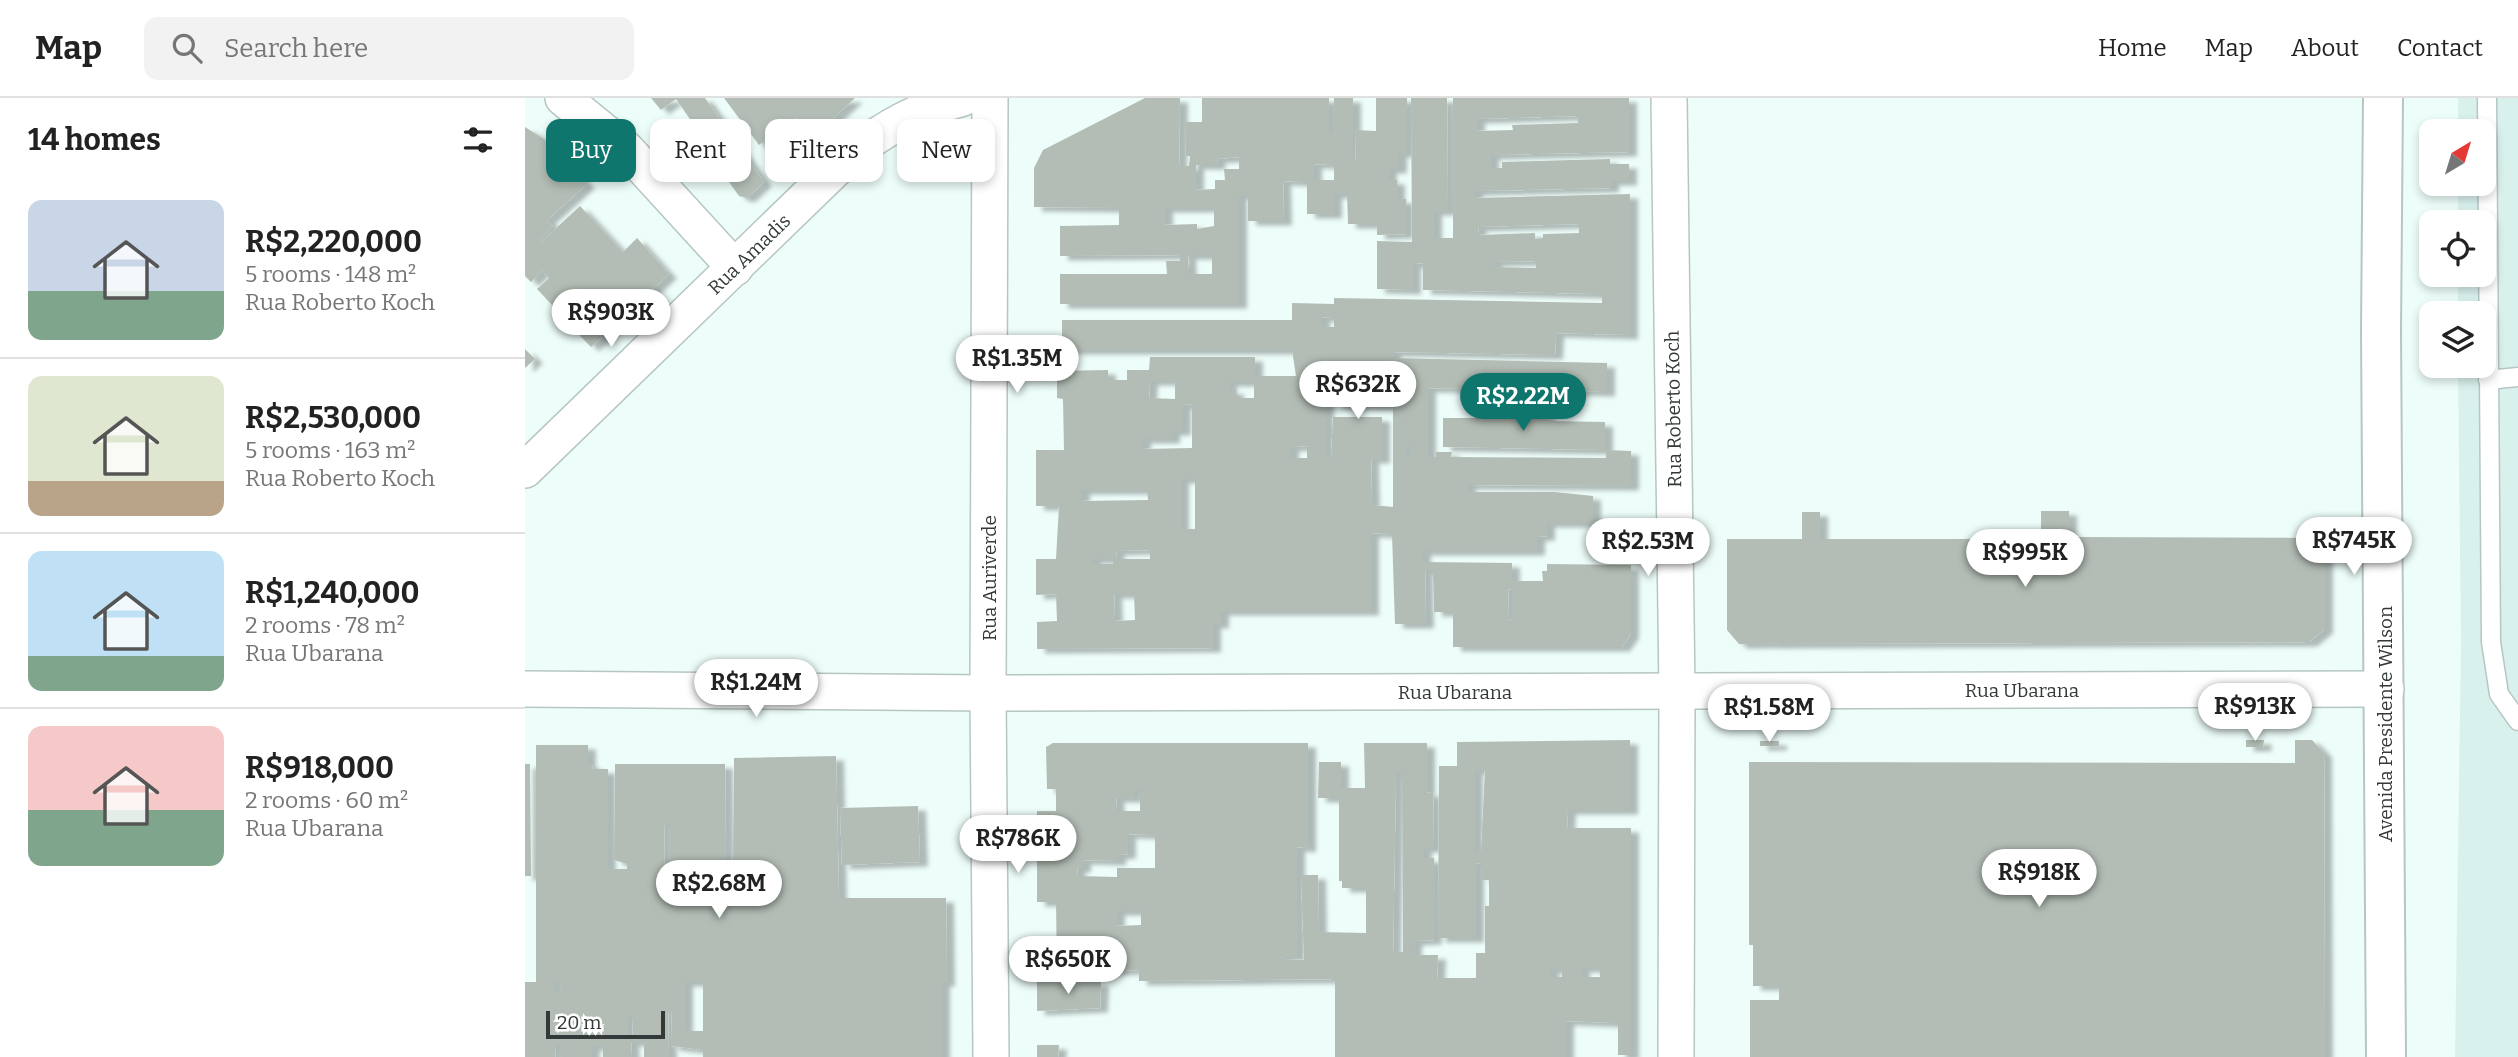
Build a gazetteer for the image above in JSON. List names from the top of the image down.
{
  "streets": {
    "main road": ["Avenida Presidente Wilson"],
    "street": [
      "Rua Amadis",
      "Rua Roberto Koch",
      "Rua Auriverde",
      "Rua Ubarana"
    ]
  },
  "crossings": [
    ["Rua Roberto Koch", "Rua Ubarana"],
    ["Rua Auriverde", "Rua Ubarana"],
    ["Rua Ubarana", "Avenida Presidente Wilson"]
  ],
  "scale_bar": "20 m",
  "north": "top right",
  "page": {
    "header": "Map",
    "search": "Search here",
    "nav": [
      "Home",
      "Map",
      "About",
      "Contact"
    ],
    "heading": "14 homes",
    "chip": [
      "Buy",
      "Rent",
      "Filters",
      "New"
    ],
    "list": [
      {
        "name": "R$2,220,000",
        "note": "5 rooms · 148 m² · Rua Roberto Koch"
      },
      {
        "name": "R$2,530,000",
        "note": "5 rooms · 163 m² · Rua Roberto Koch"
      },
      {
        "name": "R$1,240,000",
        "note": "2 rooms · 78 m² · Rua Ubarana"
      },
      {
        "name": "R$918,000",
        "note": "2 rooms · 60 m² · Rua Ubarana"
      }
    ],
    "price": [
      "R$903K",
      "R$1.35M",
      "R$632K",
      "R$2.22M",
      "R$745K",
      "R$2.53M",
      "R$995K",
      "R$1.24M",
      "R$913K",
      "R$1.58M",
      "R$786K",
      "R$918K",
      "R$2.68M",
      "R$650K"
    ],
    "scale": "20 m"
  }
}
